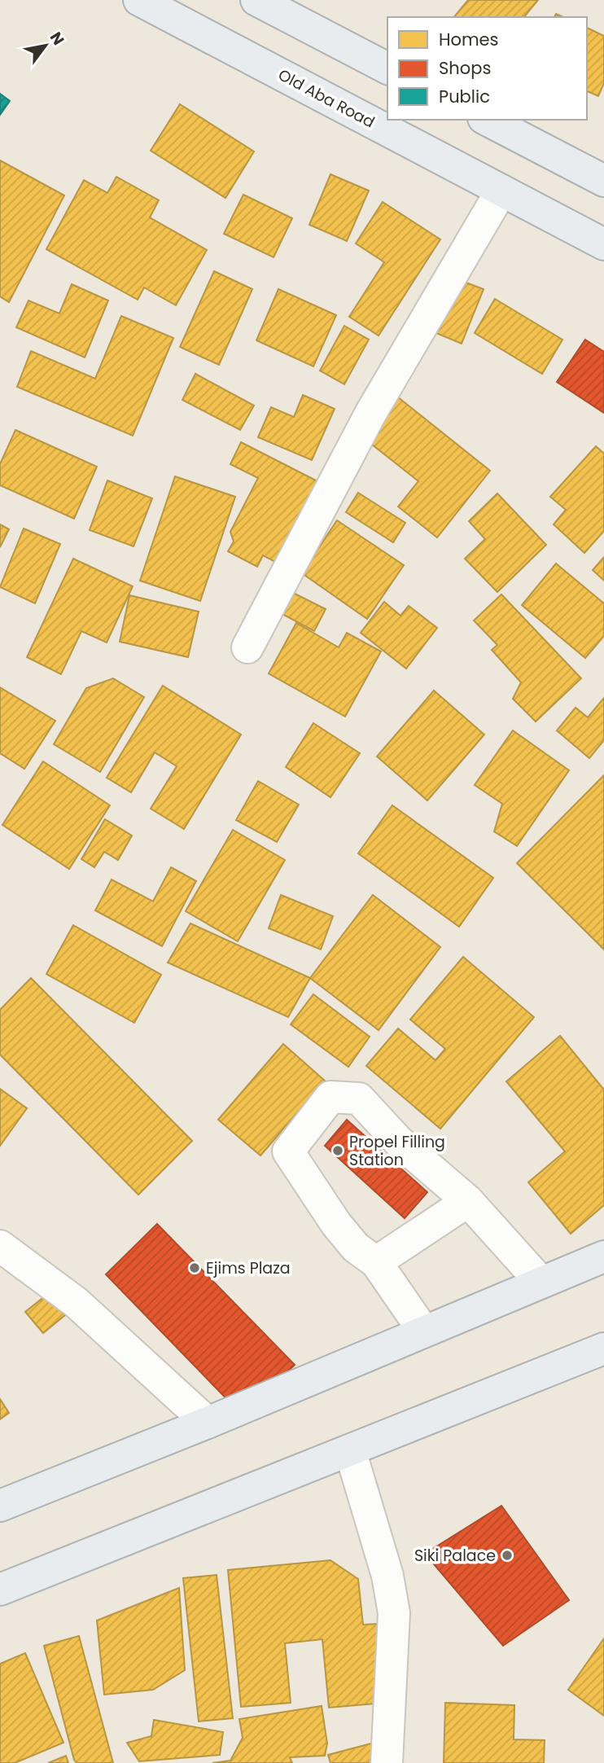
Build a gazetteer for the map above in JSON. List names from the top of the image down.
{
  "streets": {
    "main road": ["Old Aba Road"]
  },
  "places": ["Propel Filling Station", "Ejims Plaza", "Siki Palace"],
  "legend": ["Homes", "Shops", "Public"],
  "north": "top right"
}
